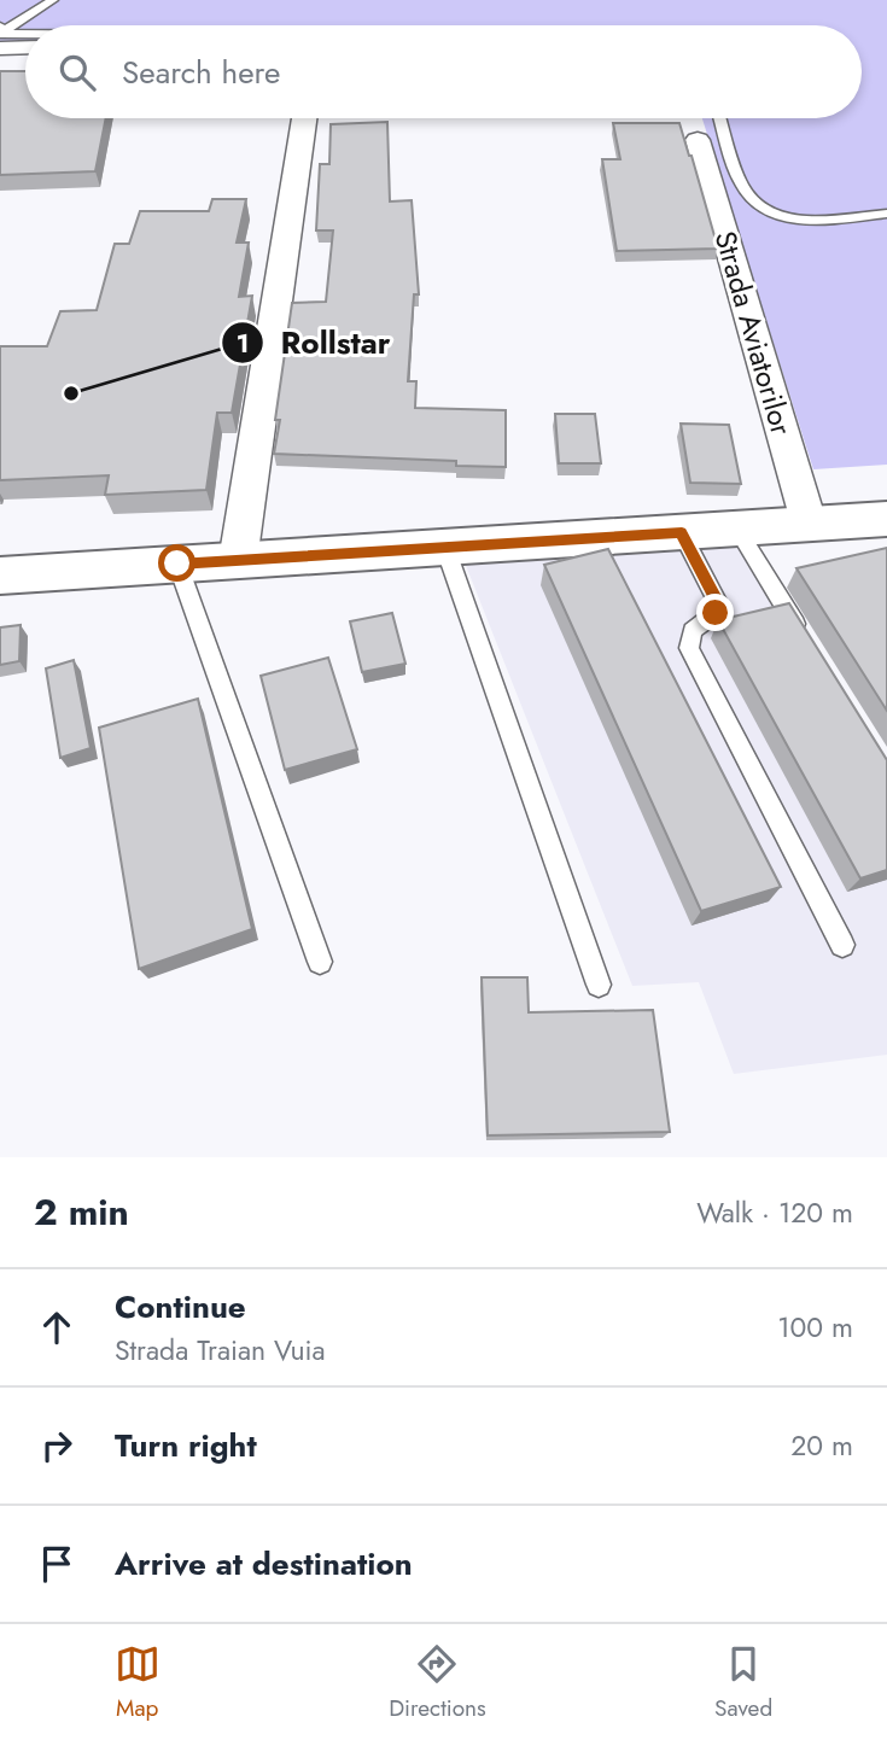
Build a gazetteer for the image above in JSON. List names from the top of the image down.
{
  "streets": {
    "street": ["Strada Aviatorilor"]
  },
  "places": ["Rollstar"],
  "page": {
    "search": "Search here",
    "heading": ["2 min", "Walk · 120 m"],
    "list": [
      ["Continue", "Strada Traian Vuia", "100 m"],
      ["Turn right", "20 m"],
      "Arrive at destination"
    ],
    "nav": ["Map", "Directions", "Saved"]
  }
}
